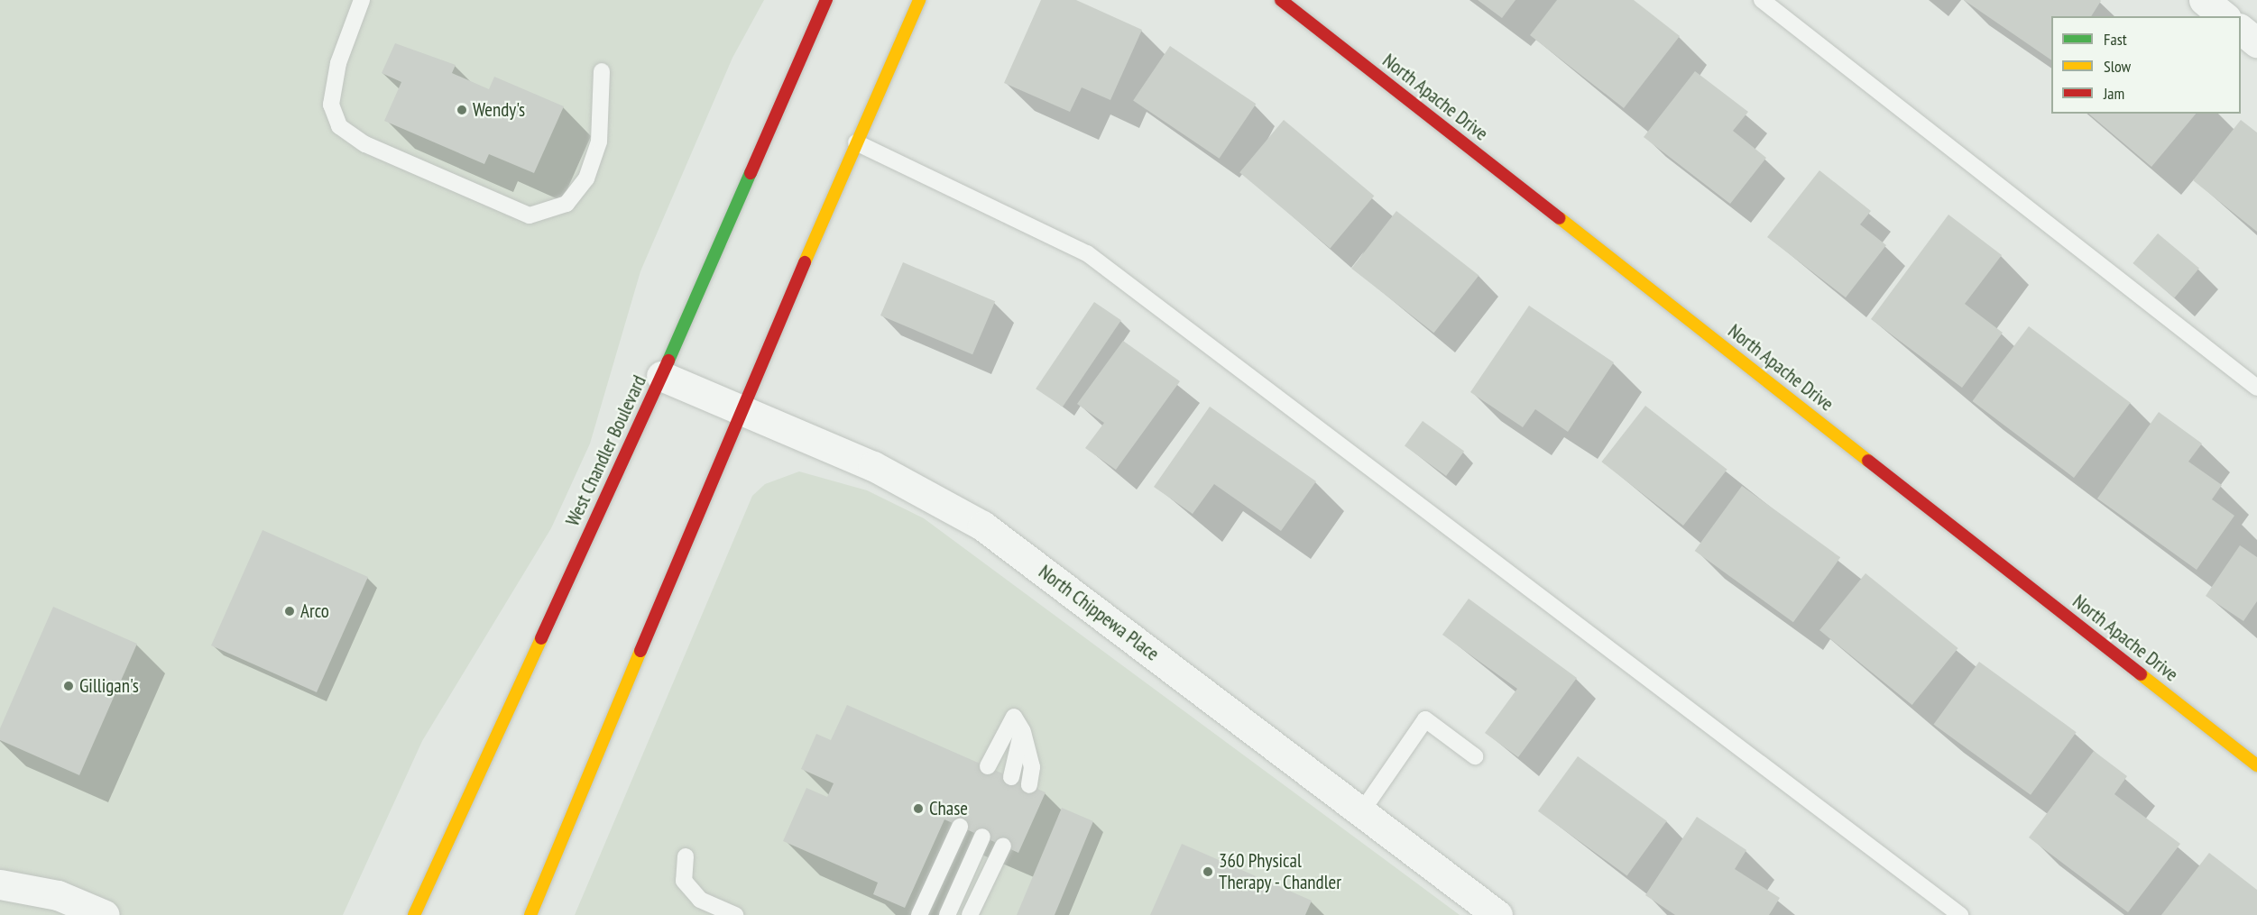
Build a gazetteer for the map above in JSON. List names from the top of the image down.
{
  "streets": {
    "main road": ["North Apache Drive", "West Chandler Boulevard"],
    "street": ["North Chippewa Place"]
  },
  "crossings": [
    ["West Chandler Boulevard", "North Chippewa Place"]
  ],
  "places": [
    "Wendy's",
    "Arco",
    "Gilligan's",
    "Chase",
    "360 Physical Therapy - Chandler"
  ],
  "legend": ["Fast", "Slow", "Jam"]
}
